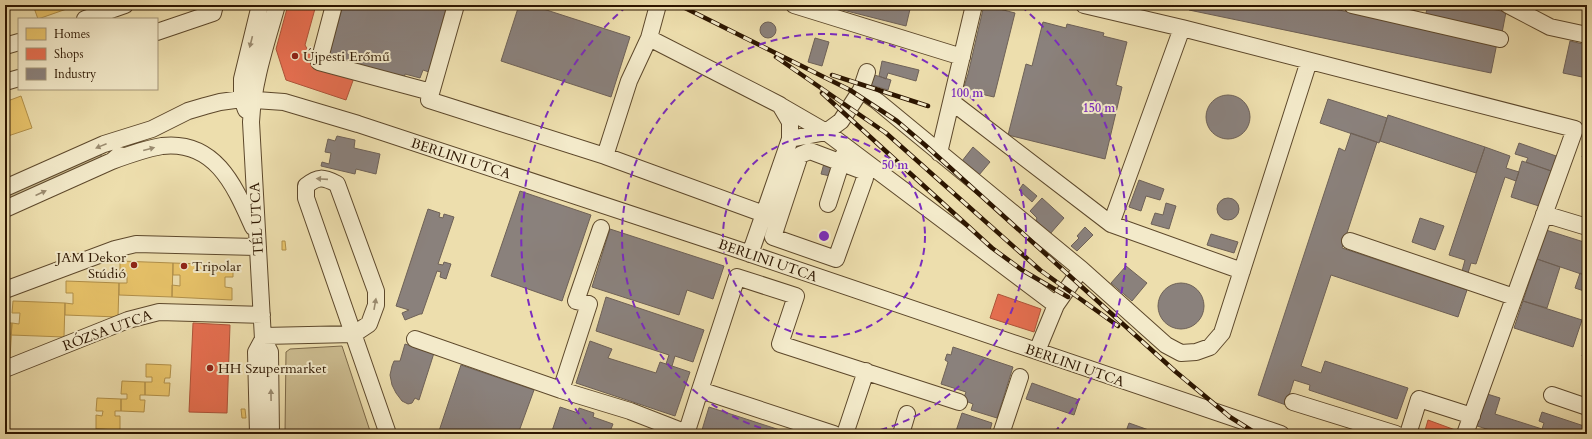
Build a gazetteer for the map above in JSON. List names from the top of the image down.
{
  "streets": {
    "street": ["BERLINI UTCA", "TÉL UTCA", "RÓZSA UTCA"]
  },
  "crossings": [
    ["BERLINI UTCA", "TÉL UTCA"],
    ["TÉL UTCA", "RÓZSA UTCA"]
  ],
  "places": [
    "Újpesti Erőmű",
    "JAM Dekor Stúdió",
    "Tripolar",
    "HH Szupermarket"
  ],
  "legend": ["Homes", "Shops", "Industry"],
  "rings": ["100 m", "150 m", "50 m"]
}
